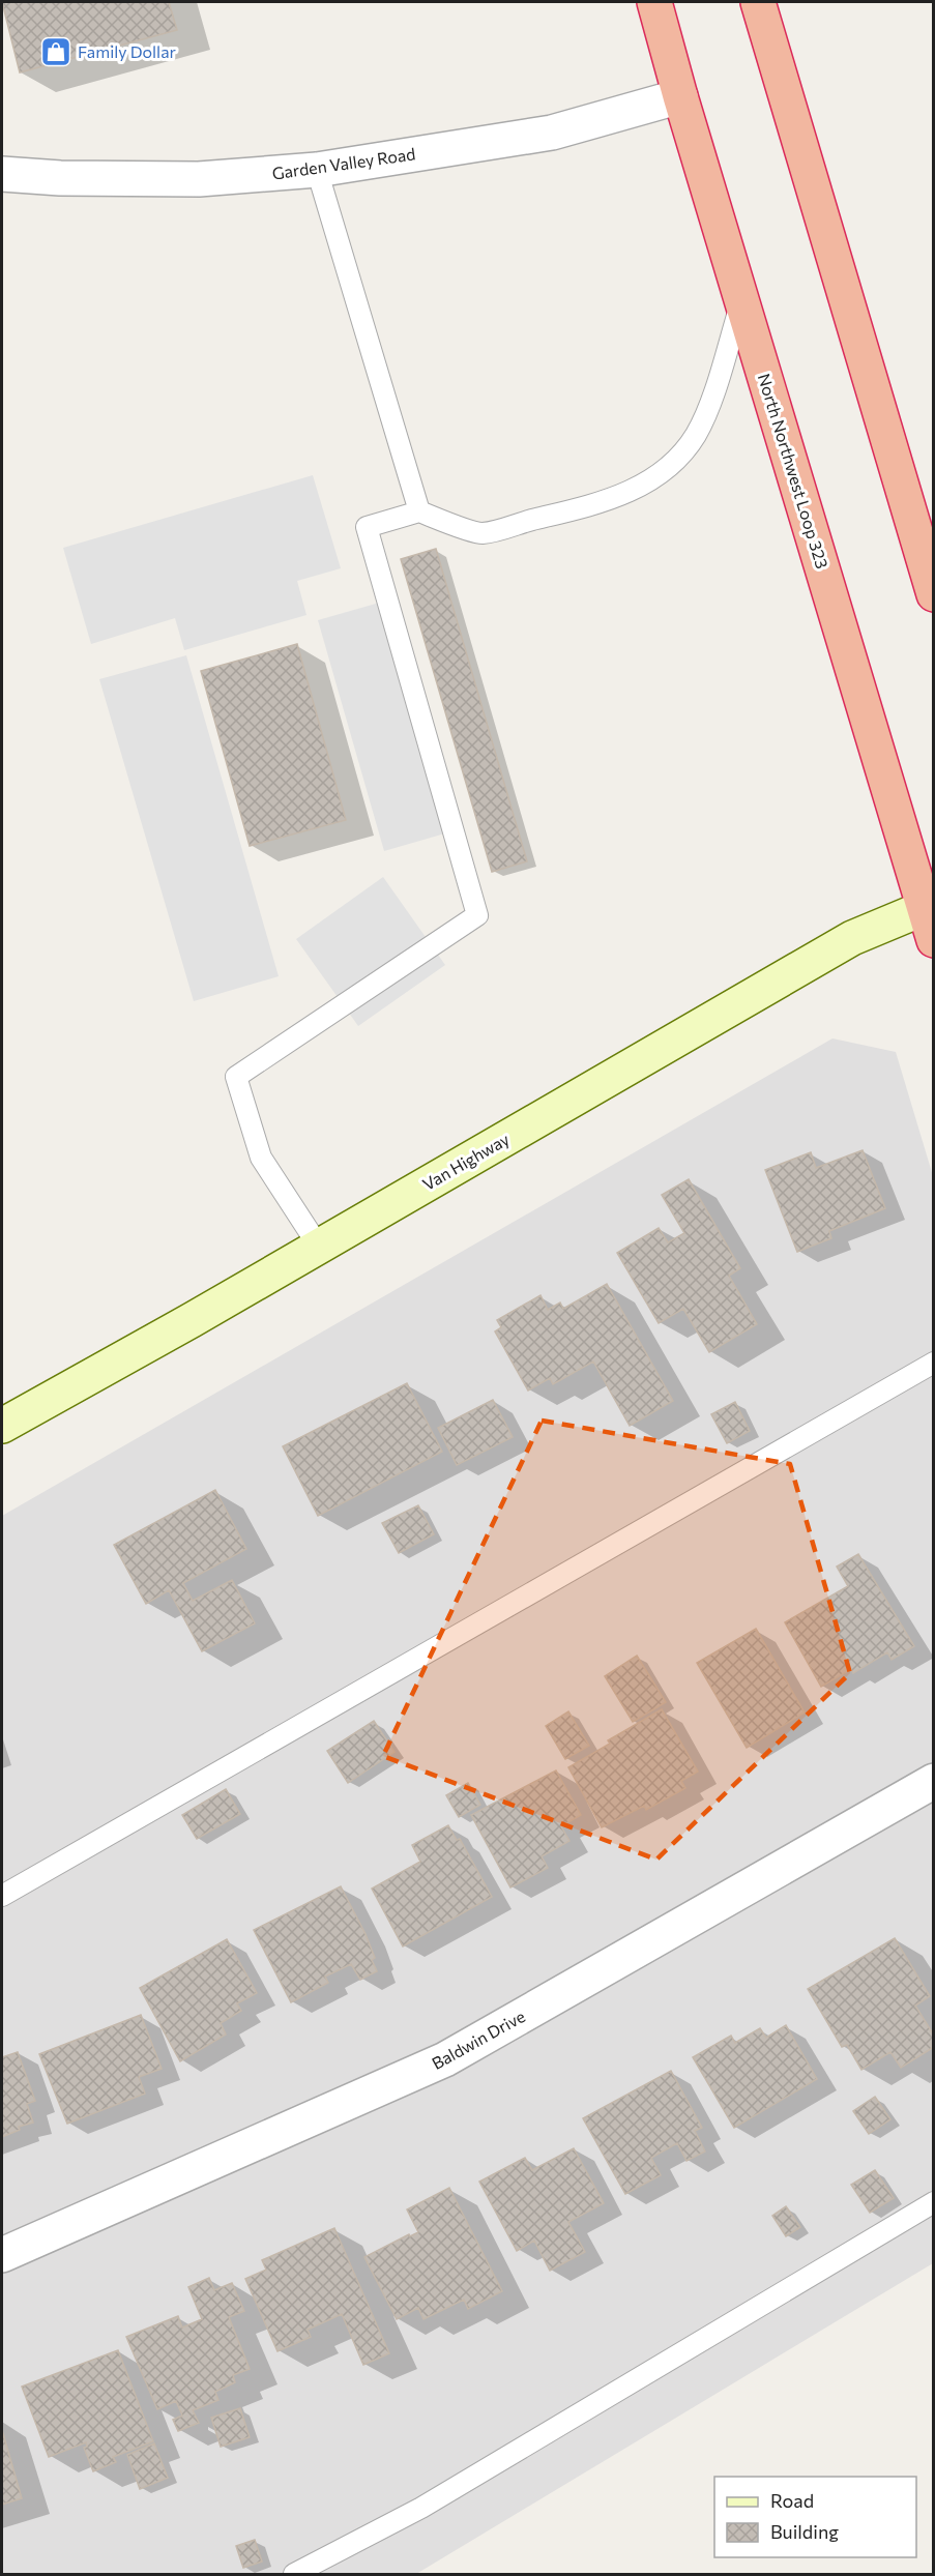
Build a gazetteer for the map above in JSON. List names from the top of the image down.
{
  "streets": {
    "highway": ["North Northwest Loop 323"],
    "main road": ["Van Highway"],
    "street": ["Garden Valley Road", "Baldwin Drive"]
  },
  "crossings": [
    ["Garden Valley Road", "North Northwest Loop 323"],
    ["North Northwest Loop 323", "Van Highway"]
  ],
  "places": {
    "shop": ["Family Dollar"]
  },
  "legend": ["Road", "Building"]
}
